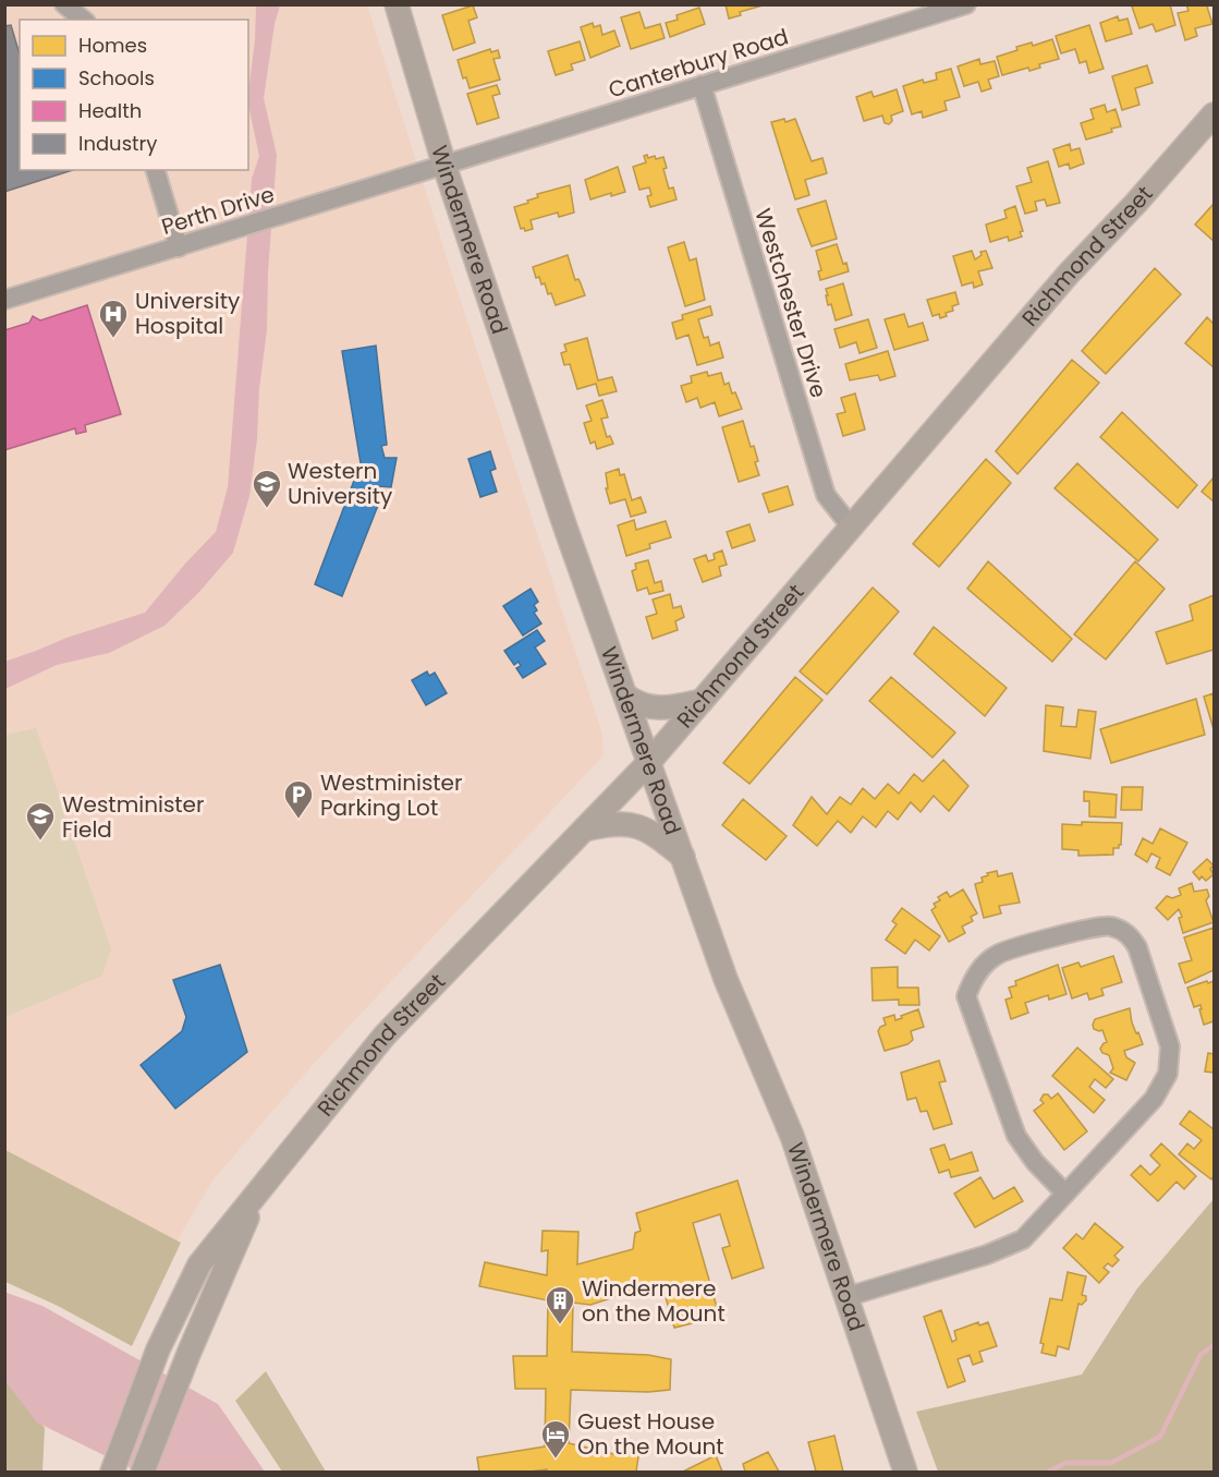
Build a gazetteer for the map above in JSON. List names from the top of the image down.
{
  "streets": {
    "main road": ["Windermere Road", "Richmond Street"],
    "street": ["Canterbury Road", "Perth Drive", "Westchester Drive"]
  },
  "crossings": [
    ["Canterbury Road", "Perth Drive"],
    ["Canterbury Road", "Windermere Road"],
    ["Canterbury Road", "Westchester Drive"],
    ["Perth Drive", "Windermere Road"],
    ["Windermere Road", "Richmond Street"],
    ["Richmond Street", "Westchester Drive"]
  ],
  "places": {
    "hospital": ["University Hospital"],
    "school or university": ["Western University", "Westminister Field"],
    "parking": ["Westminister Parking Lot"],
    "building": ["Windermere on the Mount"],
    "hotel": ["Guest House On the Mount"]
  },
  "legend": [
    "Homes",
    "Schools",
    "Health",
    "Industry"
  ]
}
